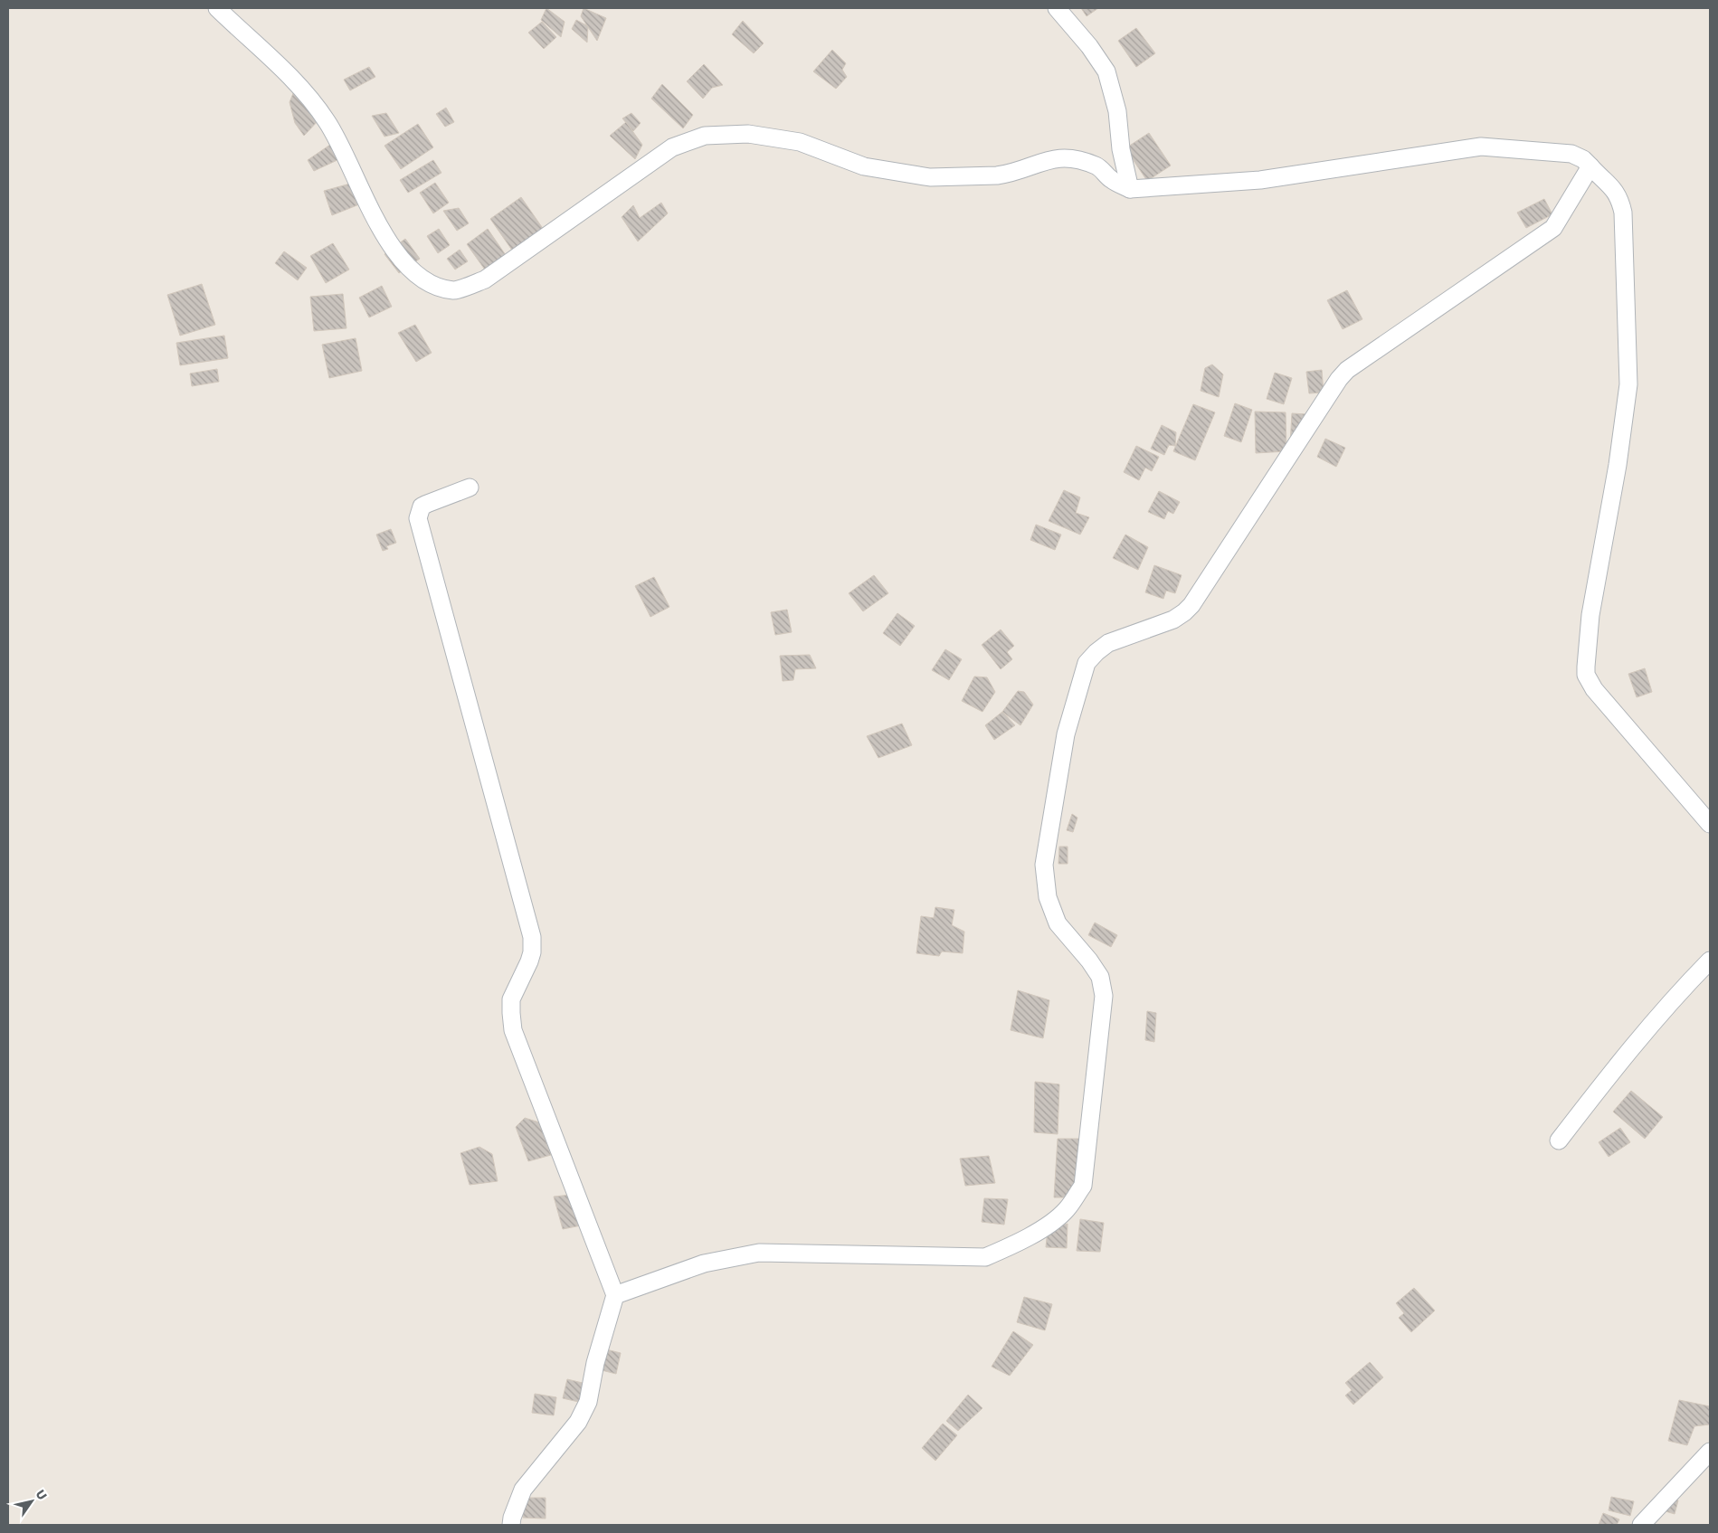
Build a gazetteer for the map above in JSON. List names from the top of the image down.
{
  "north": "top right"
}
